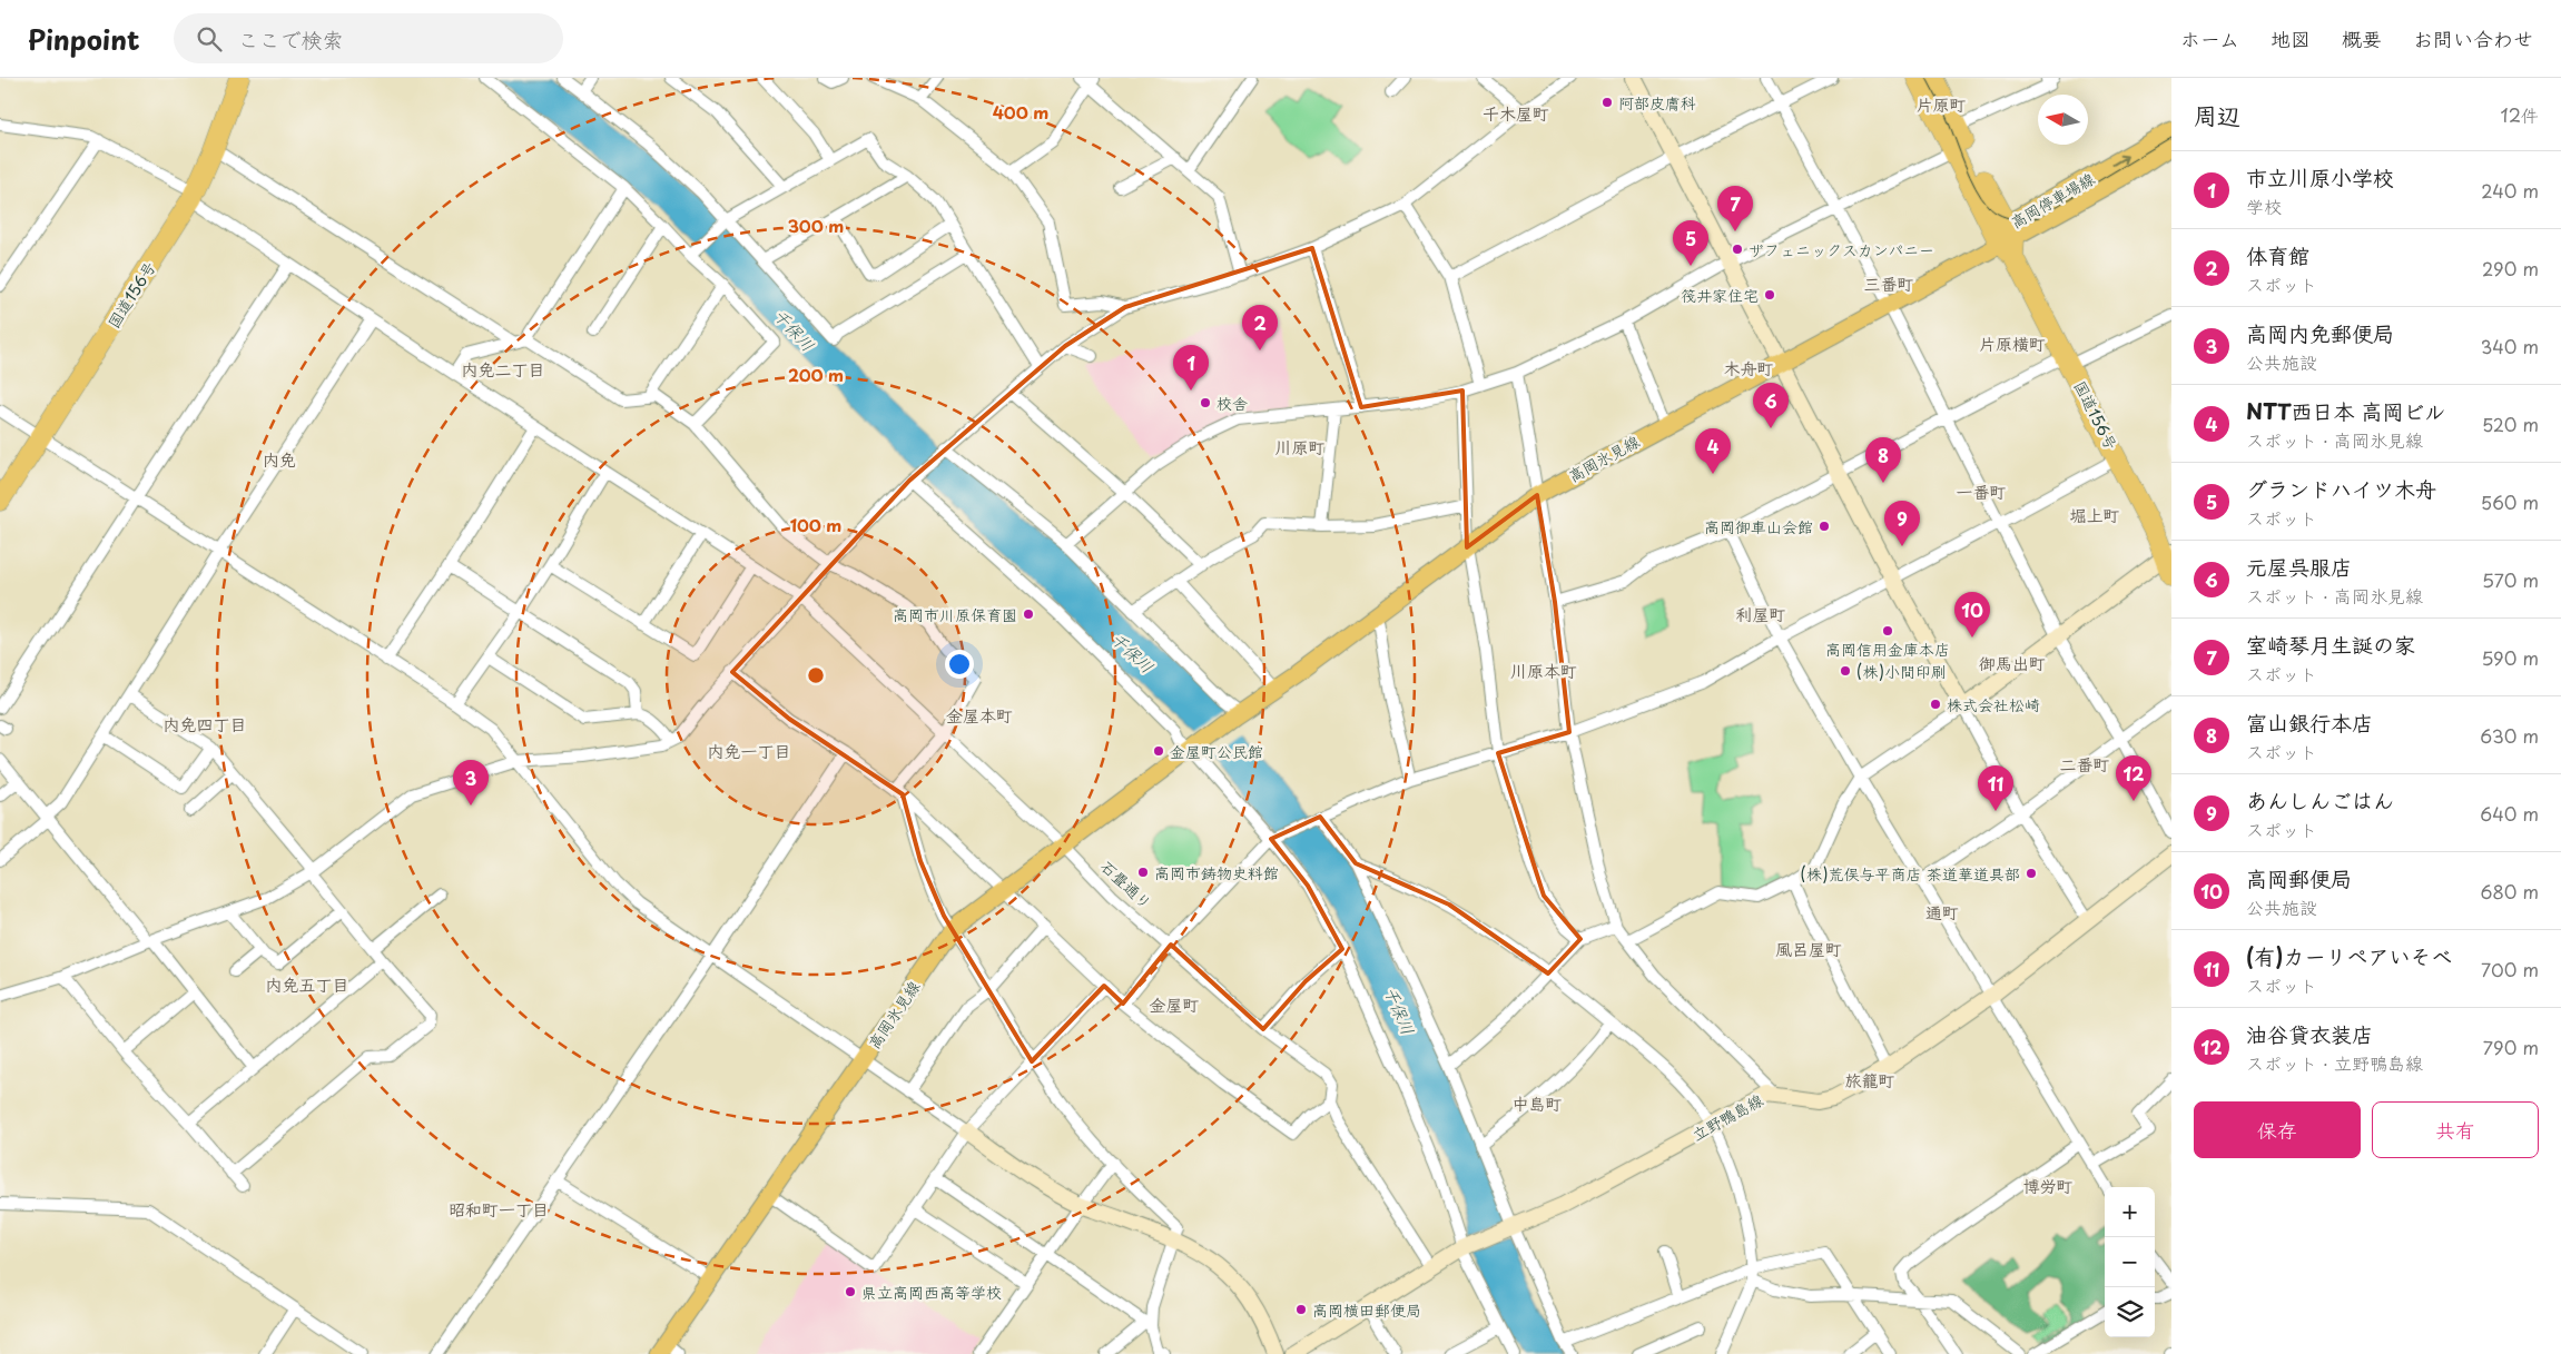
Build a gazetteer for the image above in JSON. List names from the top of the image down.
{
  "streets": {
    "highway": ["国道156号"],
    "main road": ["高岡停車場線", "高岡氷見線"],
    "street": ["石畳通り", "立野鴨島線"]
  },
  "crossings": [
    ["高岡停車場線", "国道156号"],
    ["高岡停車場線", "高岡氷見線"],
    ["国道156号", "高岡氷見線"],
    ["国道156号", "石畳通り"],
    ["高岡氷見線", "石畳通り"],
    ["石畳通り", "立野鴨島線"]
  ],
  "districts": [
    "片原町",
    "千木屋町",
    "三番町",
    "片原横町",
    "木舟町",
    "内免二丁目",
    "川原町",
    "内免",
    "一番町",
    "堀上町",
    "利屋町",
    "御馬出町",
    "川原本町",
    "金屋本町",
    "内免四丁目",
    "内免一丁目",
    "二番町",
    "通町",
    "風呂屋町",
    "内免五丁目",
    "金屋町",
    "旅籠町",
    "中島町",
    "博労町",
    "昭和町一丁目"
  ],
  "water": ["千保川"],
  "places": [
    "阿部皮膚科",
    "ザフェニックスカンパニー",
    "筏井家住宅",
    "校舎",
    "高岡御車山会館",
    "高岡市川原保育園",
    "高岡信用金庫本店",
    "(株)小間印刷",
    "株式会社松崎",
    "金屋町公民館",
    "高岡市鋳物史料館",
    "(株)荒俣与平商店 茶道華道具部",
    "県立高岡西高等学校",
    "高岡横田郵便局"
  ],
  "north": "left",
  "page": {
    "header": "Pinpoint",
    "search": "ここで検索",
    "nav": [
      "ホーム",
      "地図",
      "概要",
      "お問い合わせ"
    ],
    "heading": ["周辺", "12件"],
    "list": [
      {
        "mark": "1",
        "name": "市立川原小学校",
        "note": "学校",
        "value": "240 m"
      },
      {
        "mark": "2",
        "name": "体育館",
        "note": "スポット",
        "value": "290 m"
      },
      {
        "mark": "3",
        "name": "高岡内免郵便局",
        "note": "公共施設",
        "value": "340 m"
      },
      {
        "mark": "4",
        "name": "NTT西日本 高岡ビル",
        "note": "スポット · 高岡氷見線",
        "value": "520 m"
      },
      {
        "mark": "5",
        "name": "グランドハイツ木舟",
        "note": "スポット",
        "value": "560 m"
      },
      {
        "mark": "6",
        "name": "元屋呉服店",
        "note": "スポット · 高岡氷見線",
        "value": "570 m"
      },
      {
        "mark": "7",
        "name": "室崎琴月生誕の家",
        "note": "スポット",
        "value": "590 m"
      },
      {
        "mark": "8",
        "name": "富山銀行本店",
        "note": "スポット",
        "value": "630 m"
      },
      {
        "mark": "9",
        "name": "あんしんごはん",
        "note": "スポット",
        "value": "640 m"
      },
      {
        "mark": "10",
        "name": "高岡郵便局",
        "note": "公共施設",
        "value": "680 m"
      },
      {
        "mark": "11",
        "name": "(有)カーリペアいそべ",
        "note": "スポット",
        "value": "700 m"
      },
      {
        "mark": "12",
        "name": "油谷貸衣装店",
        "note": "スポット · 立野鴨島線",
        "value": "790 m"
      }
    ],
    "pins": [
      "7",
      "5",
      "2",
      "1",
      "6",
      "4",
      "8",
      "9",
      "10",
      "12",
      "3",
      "11"
    ],
    "buttons": ["保存", "共有"],
    "map_buttons": ["+", "−"]
  },
  "rings": [
    "400 m",
    "300 m",
    "200 m",
    "100 m"
  ]
}
